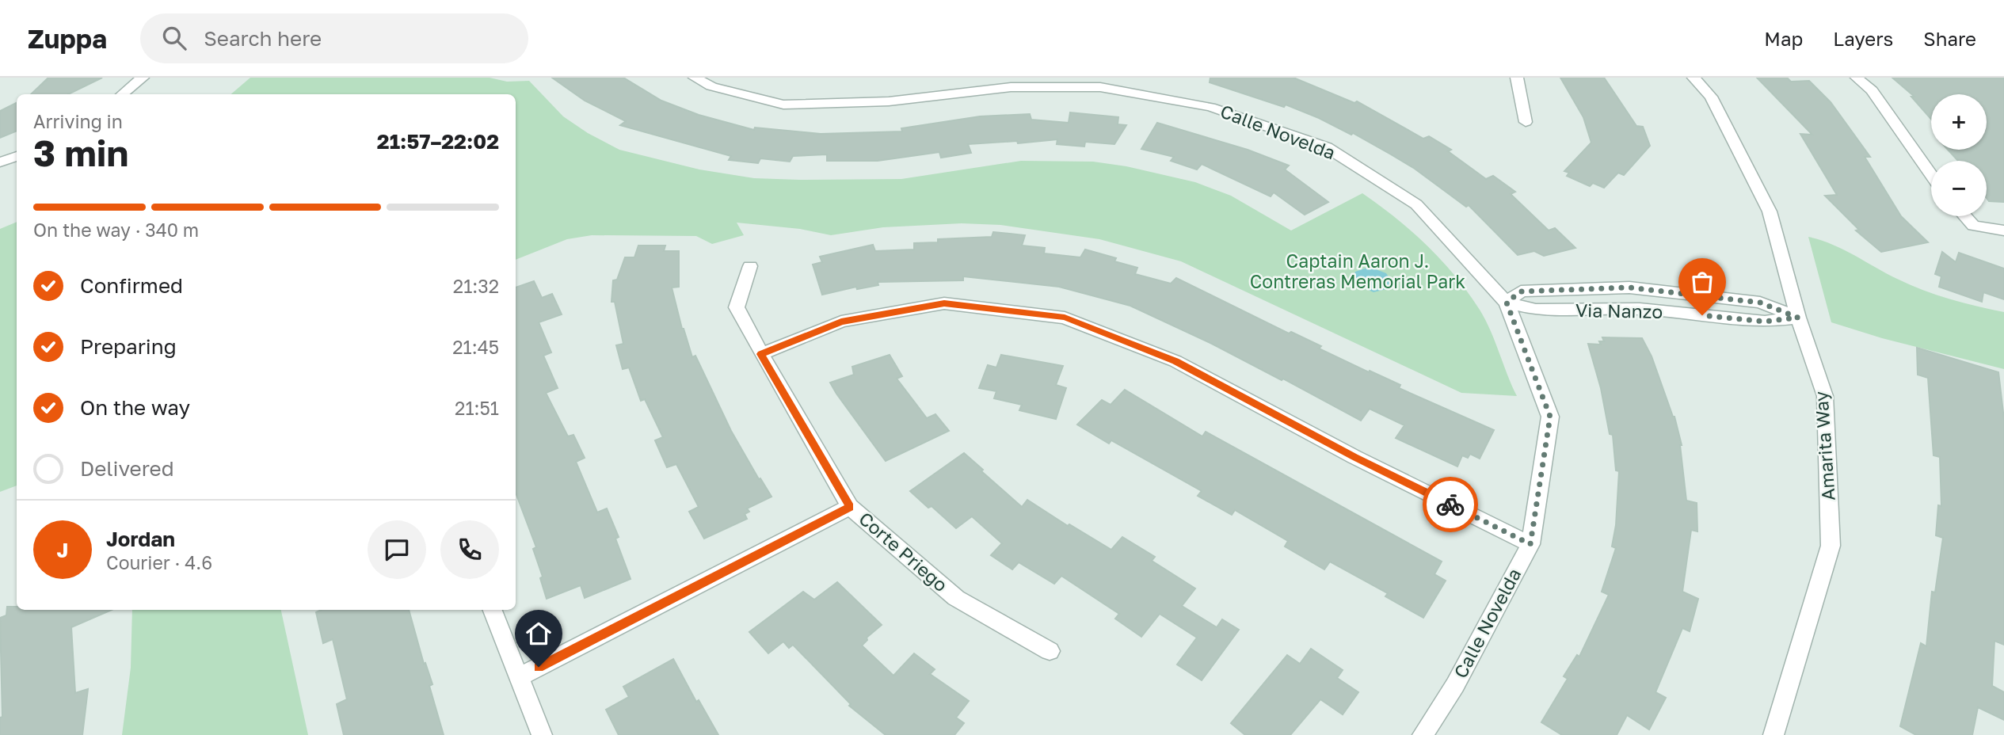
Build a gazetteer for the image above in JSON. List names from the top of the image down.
{
  "streets": {
    "street": [
      "Calle Novelda",
      "Via Nanzo",
      "Amarita Way",
      "Corte Priego"
    ]
  },
  "crossings": [
    ["Calle Novelda", "Via Nanzo"],
    ["Via Nanzo", "Amarita Way"]
  ],
  "parks": ["Captain Aaron J. Contreras Memorial Park"],
  "page": {
    "header": "Zuppa",
    "search": "Search here",
    "nav": ["Map", "Layers", "Share"],
    "map_buttons": ["+", "−"],
    "heading": ["3 min", "Arriving in", "21:57–22:02"],
    "panel": ["Jordan", "Courier · 4.6"],
    "bar": "On the way · 340 m",
    "list": [
      ["Confirmed", "21:32"],
      ["Preparing", "21:45"],
      ["On the way", "21:51"],
      "Delivered"
    ],
    "round": "J"
  }
}
